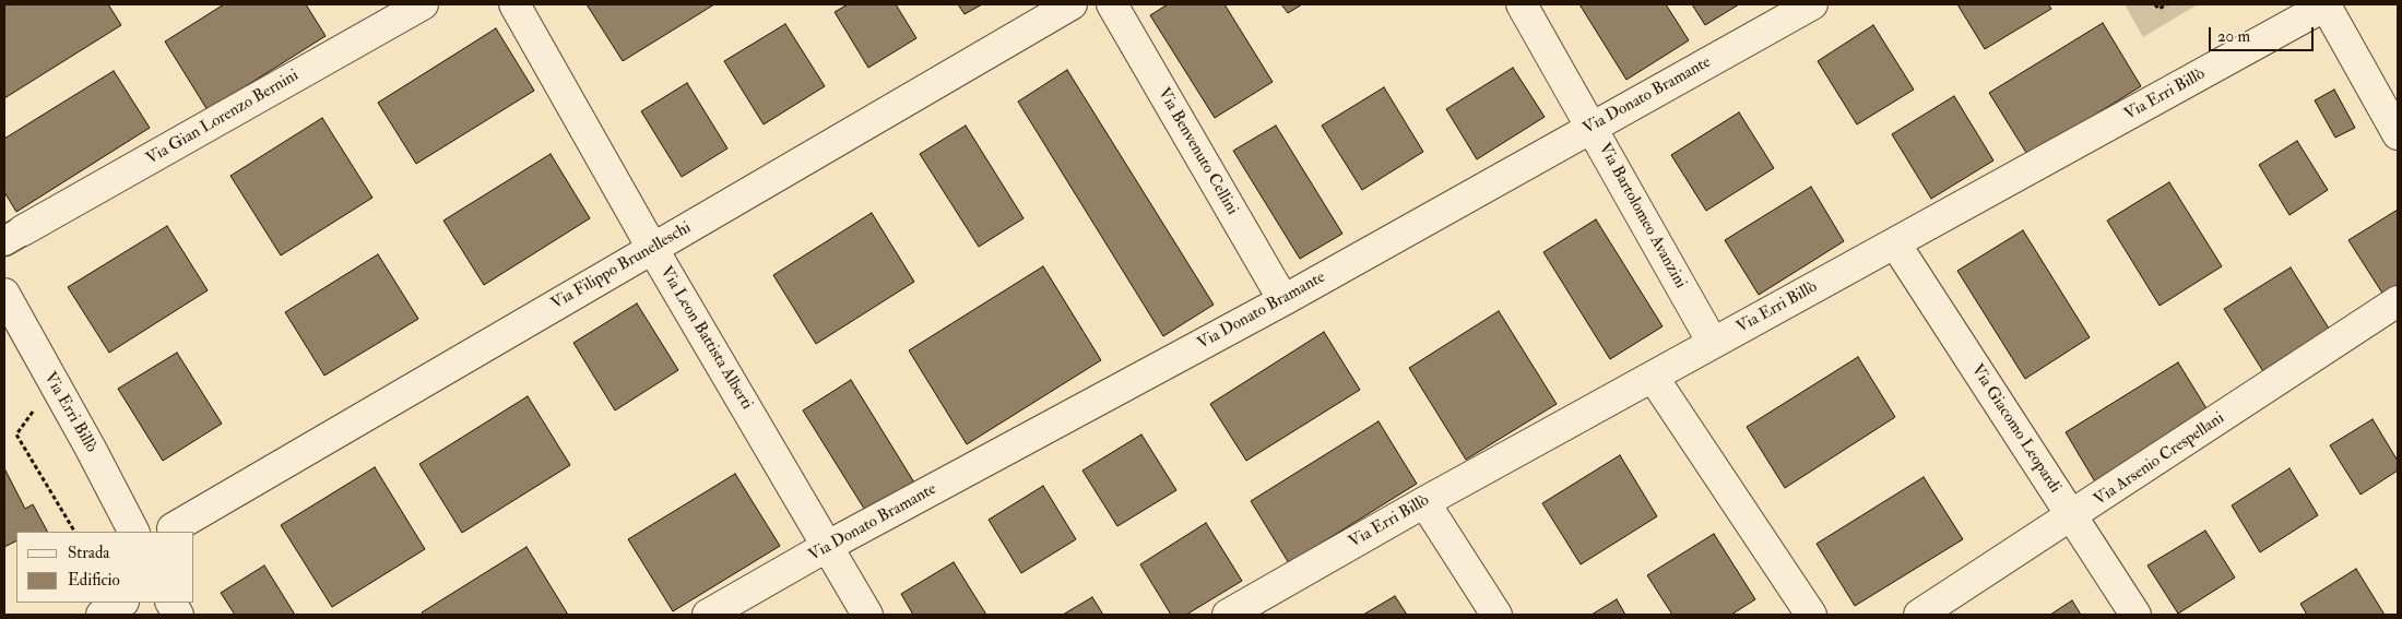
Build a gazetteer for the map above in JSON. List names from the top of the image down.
{
  "streets": {
    "street": [
      "Via Erri Billò",
      "Via Donato Bramante",
      "Via Gian Lorenzo Bernini",
      "Via Benvenuto Cellini",
      "Via Bartolomeo Avanzini",
      "Via Filippo Brunelleschi",
      "Via Leon Battista Alberti",
      "Via Giacomo Leopardi",
      "Via Arsenio Crespellani"
    ]
  },
  "crossings": [
    ["Via Erri Billò", "Via Bartolomeo Avanzini"],
    ["Via Erri Billò", "Via Giacomo Leopardi"],
    ["Via Donato Bramante", "Via Benvenuto Cellini"],
    ["Via Donato Bramante", "Via Bartolomeo Avanzini"],
    ["Via Donato Bramante", "Via Leon Battista Alberti"],
    ["Via Filippo Brunelleschi", "Via Leon Battista Alberti"],
    ["Via Giacomo Leopardi", "Via Arsenio Crespellani"]
  ],
  "legend": ["Strada", "Edificio"],
  "scale_bar": "20 m"
}
